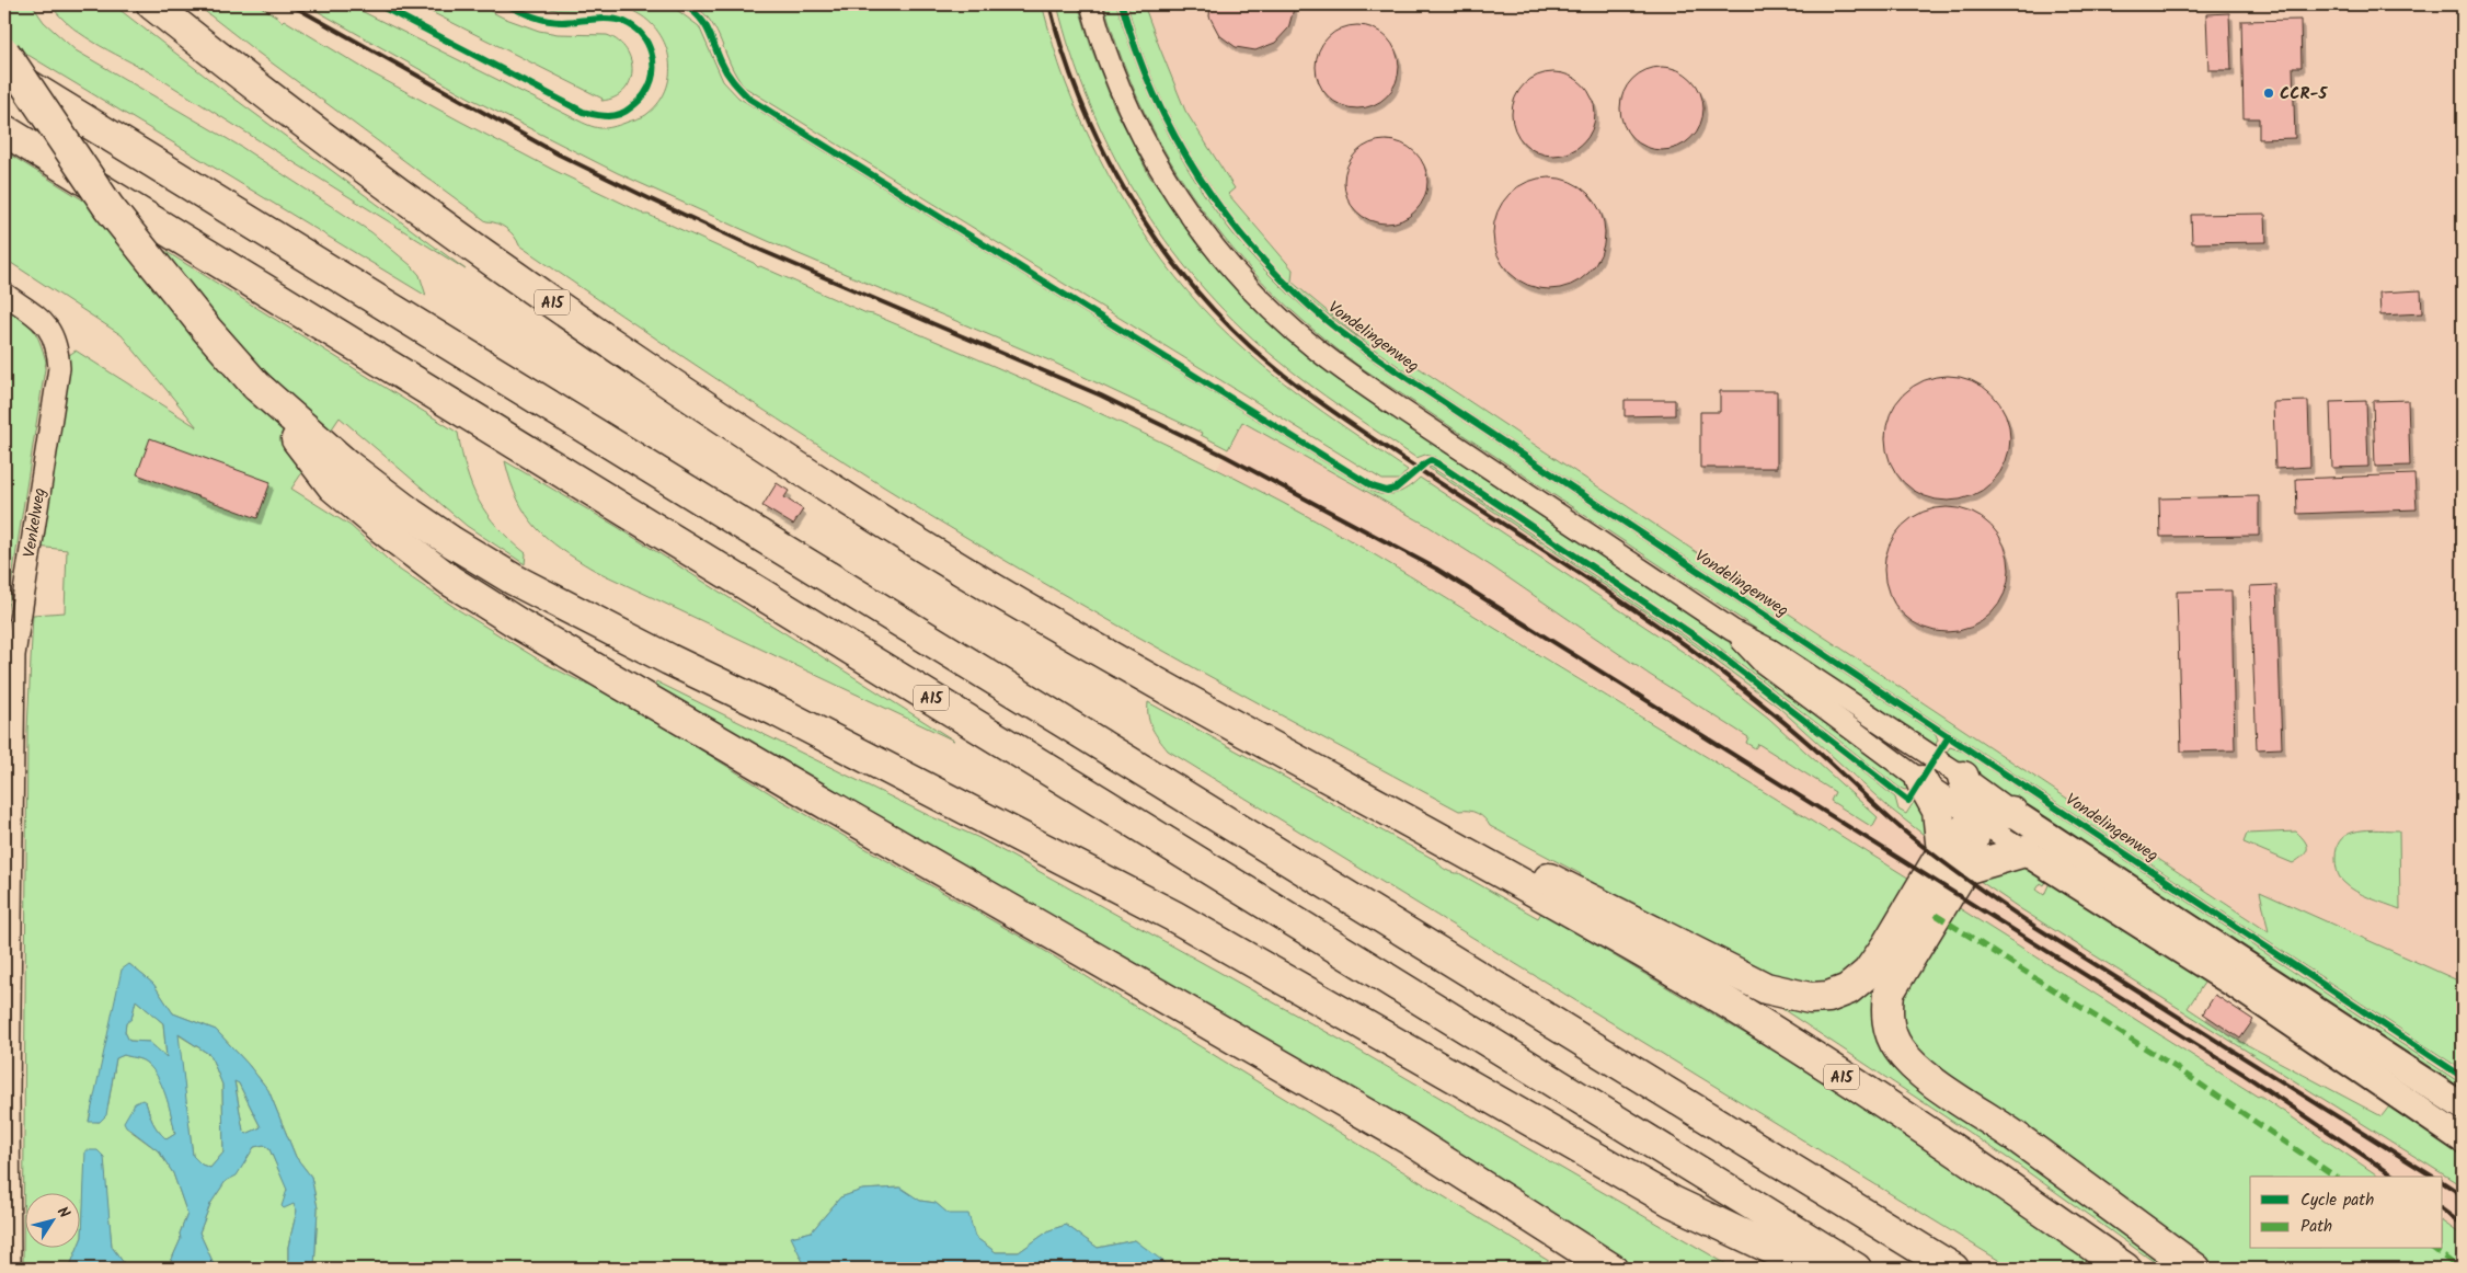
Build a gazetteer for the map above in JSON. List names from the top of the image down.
{
  "streets": {
    "highway": ["A15"],
    "street": ["Venkelweg"],
    "cycle path": ["Vondelingenweg"]
  },
  "places": ["CCR-5"],
  "legend": ["Cycle path", "Path"],
  "north": "top right"
}
